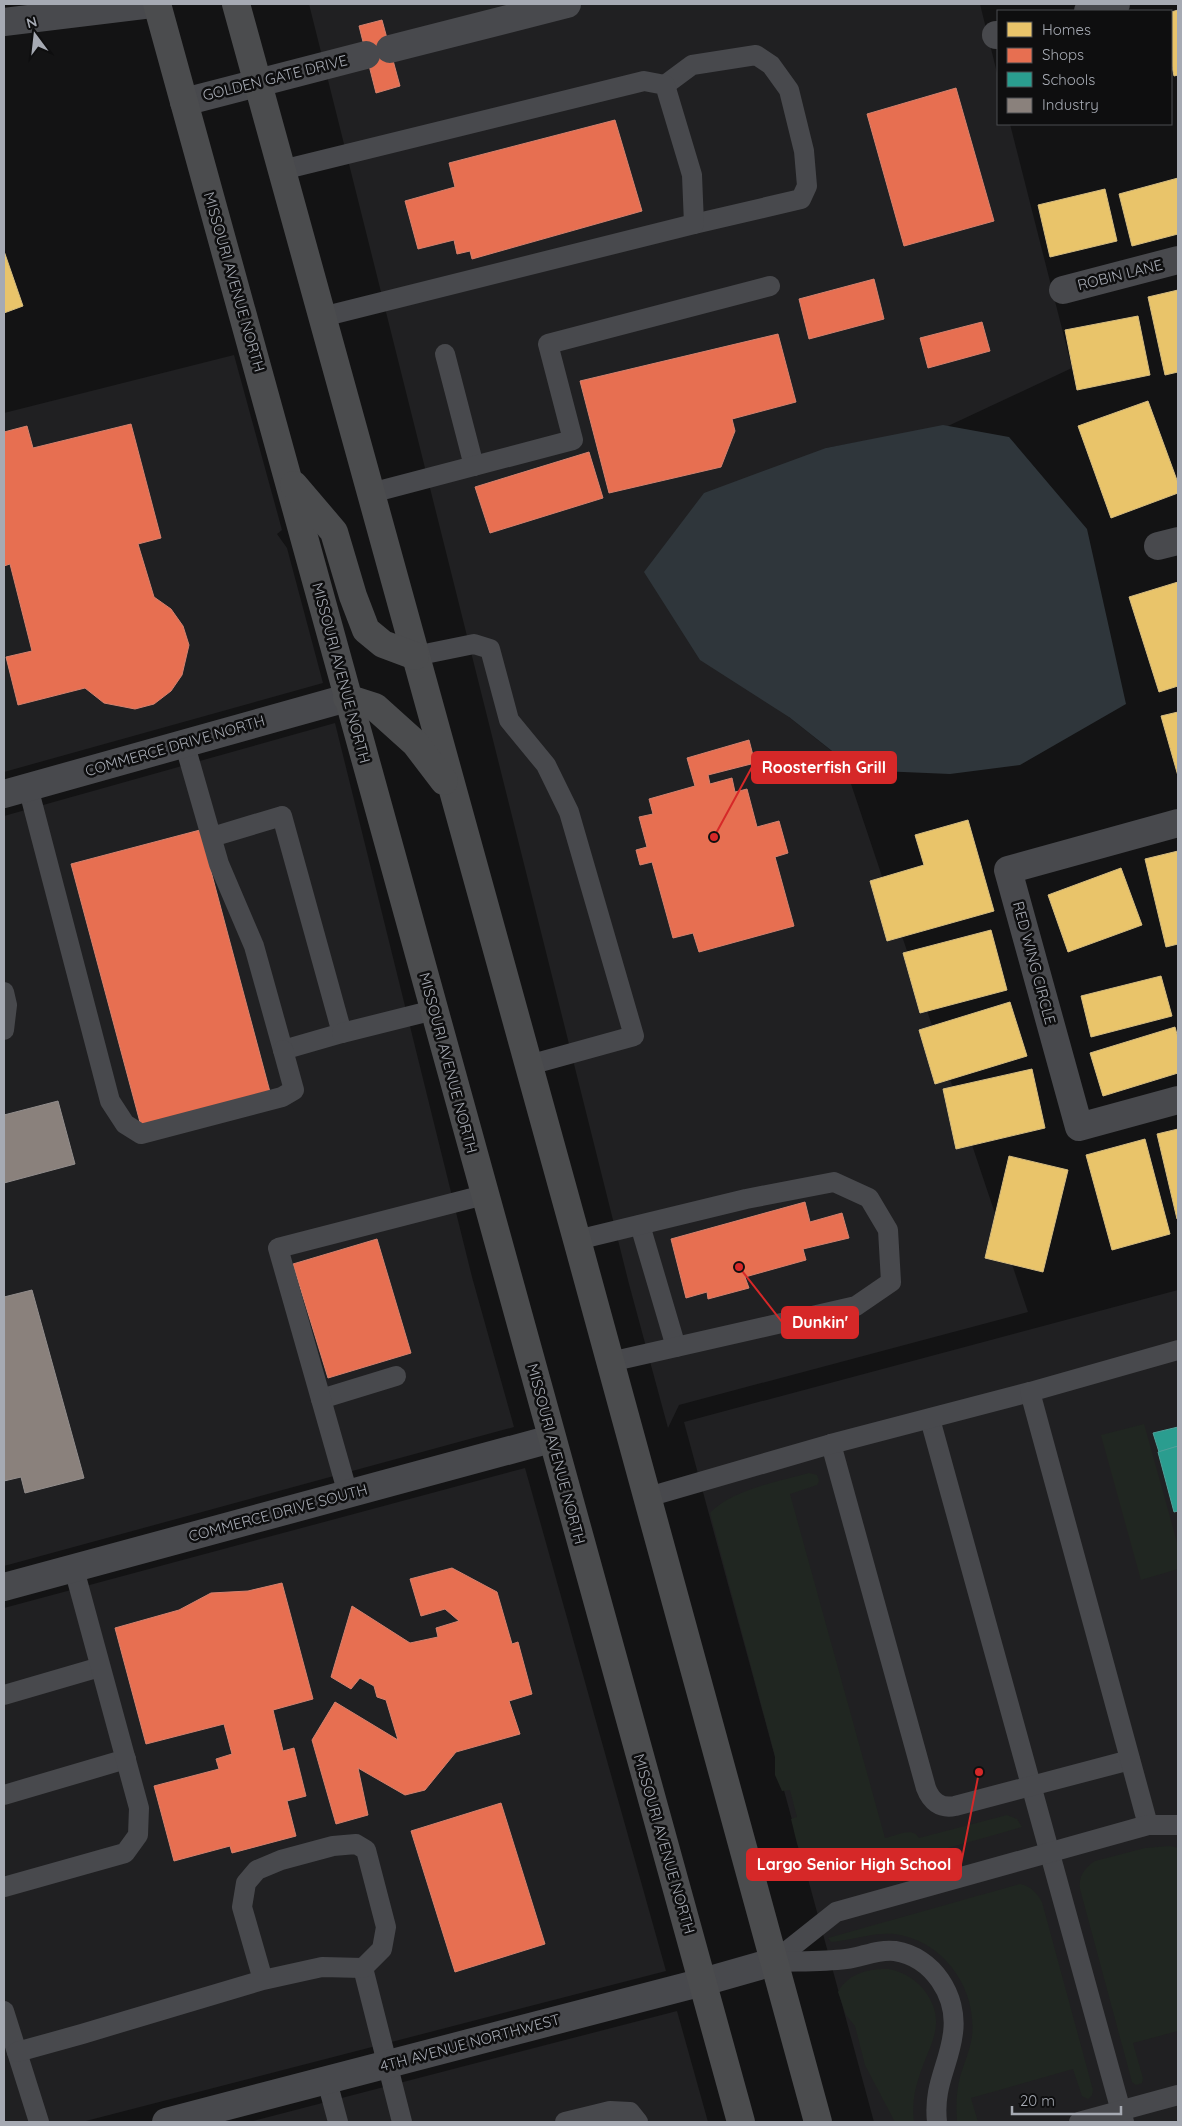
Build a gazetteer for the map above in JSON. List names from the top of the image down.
{
  "streets": {
    "main road": ["MISSOURI AVENUE NORTH"],
    "street": [
      "GOLDEN GATE DRIVE",
      "ROBIN LANE",
      "COMMERCE DRIVE NORTH",
      "RED WING CIRCLE",
      "COMMERCE DRIVE SOUTH",
      "4TH AVENUE NORTHWEST"
    ]
  },
  "crossings": [
    ["GOLDEN GATE DRIVE", "MISSOURI AVENUE NORTH"],
    ["MISSOURI AVENUE NORTH", "COMMERCE DRIVE NORTH"],
    ["MISSOURI AVENUE NORTH", "COMMERCE DRIVE SOUTH"],
    ["MISSOURI AVENUE NORTH", "4TH AVENUE NORTHWEST"]
  ],
  "places": ["Roosterfish Grill", "Dunkin'", "Largo Senior High School"],
  "legend": [
    "Homes",
    "Shops",
    "Schools",
    "Industry"
  ],
  "scale_bar": "20 m",
  "north": "top"
}
